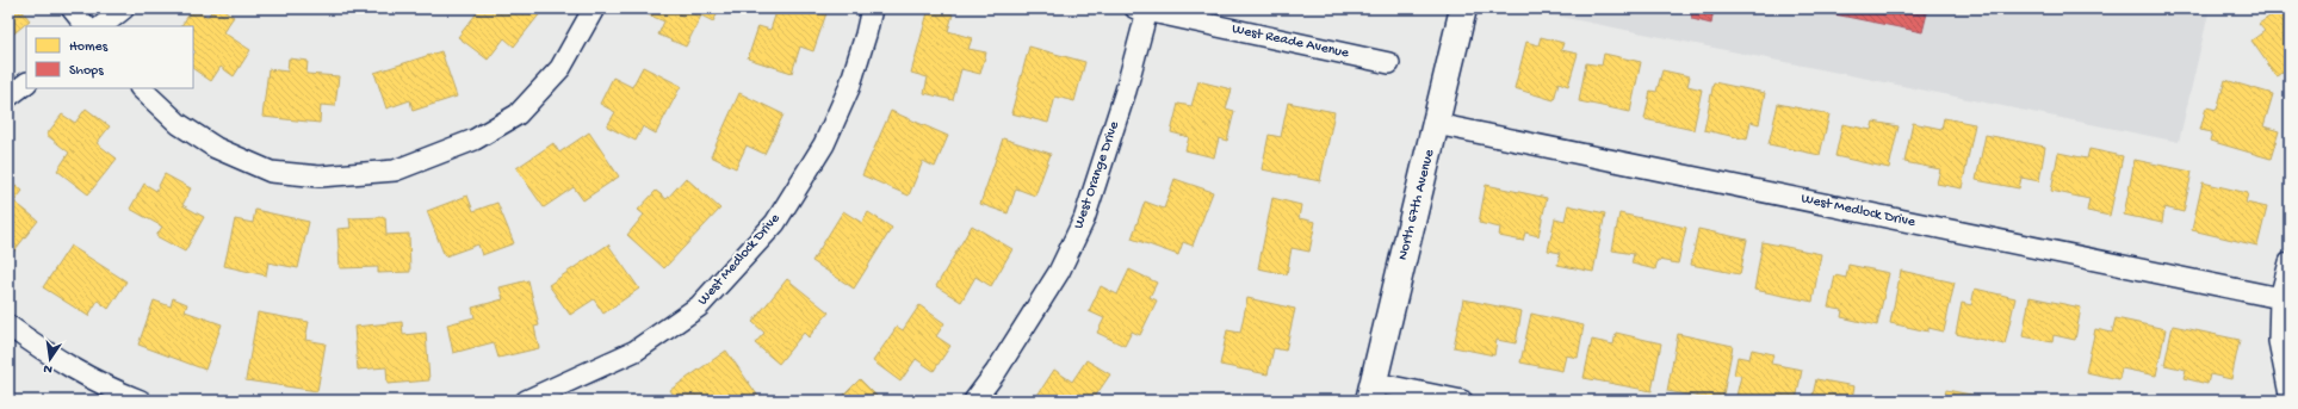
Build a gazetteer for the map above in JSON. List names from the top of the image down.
{
  "streets": {
    "main road": ["North 67th Avenue"],
    "street": ["West Reade Avenue", "West Orange Drive", "West Medlock Drive"]
  },
  "crossings": [
    ["West Reade Avenue", "West Orange Drive"],
    ["North 67th Avenue", "West Medlock Drive"]
  ],
  "legend": ["Homes", "Shops"],
  "north": "bottom"
}
